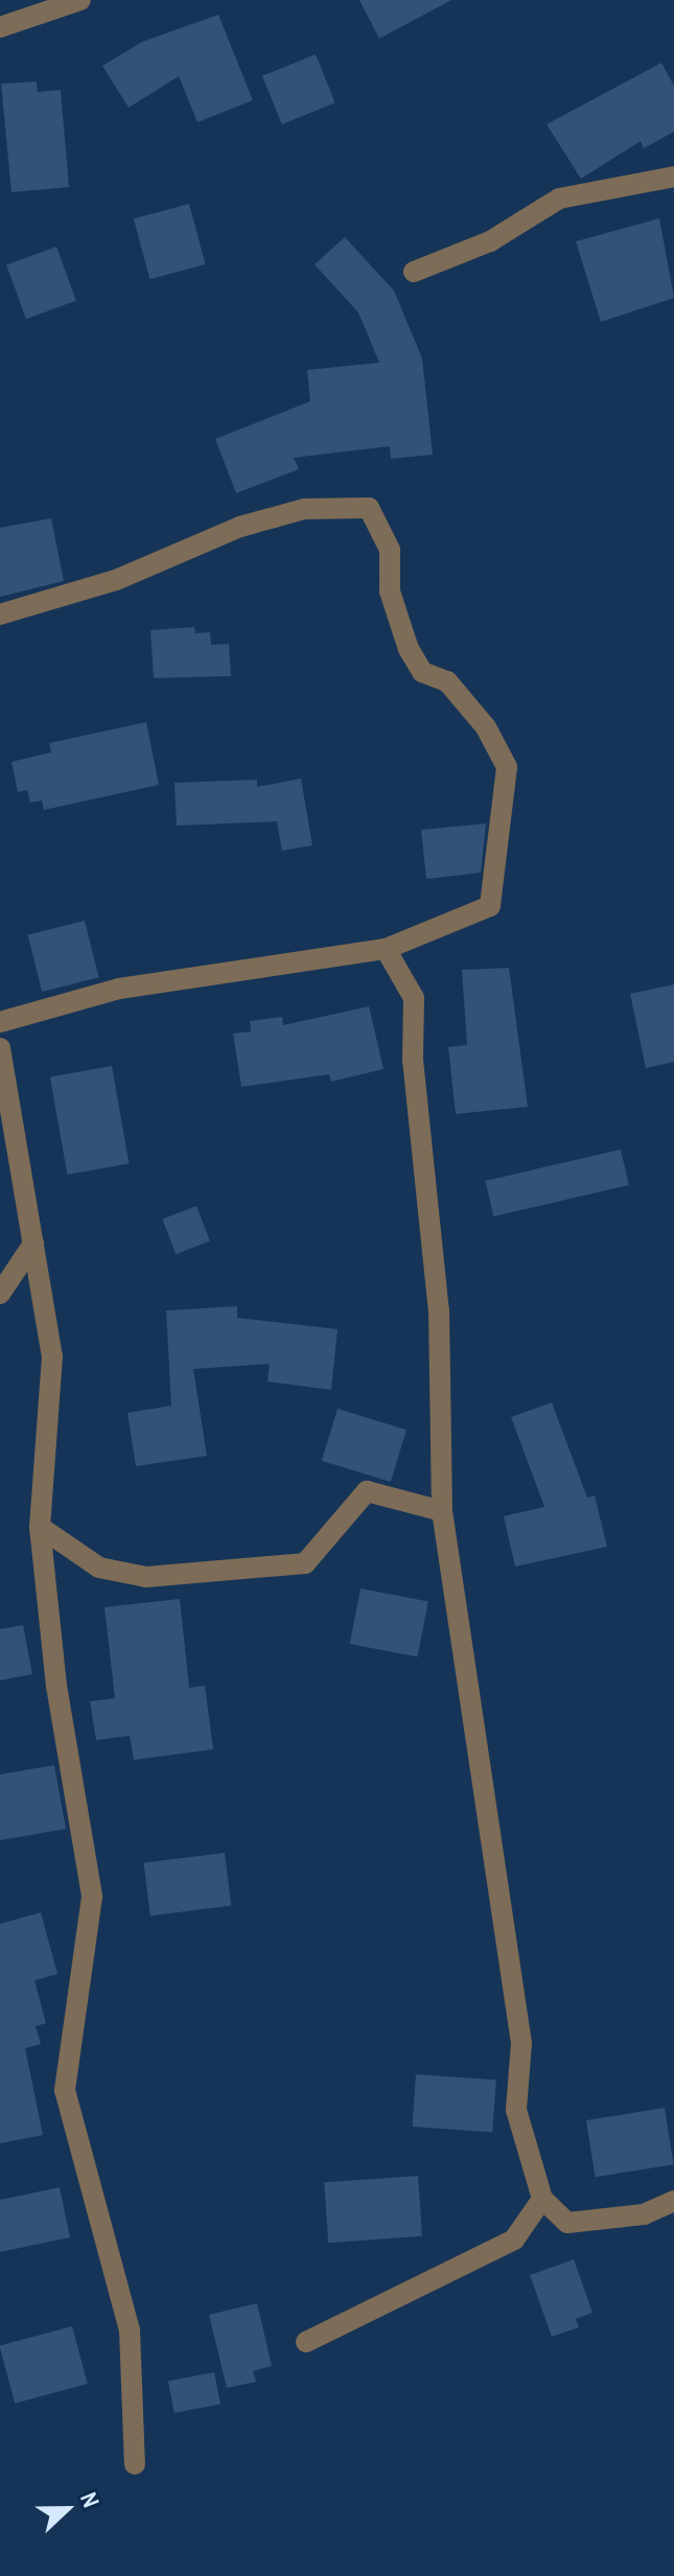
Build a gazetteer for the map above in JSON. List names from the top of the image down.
{
  "north": "right"
}
